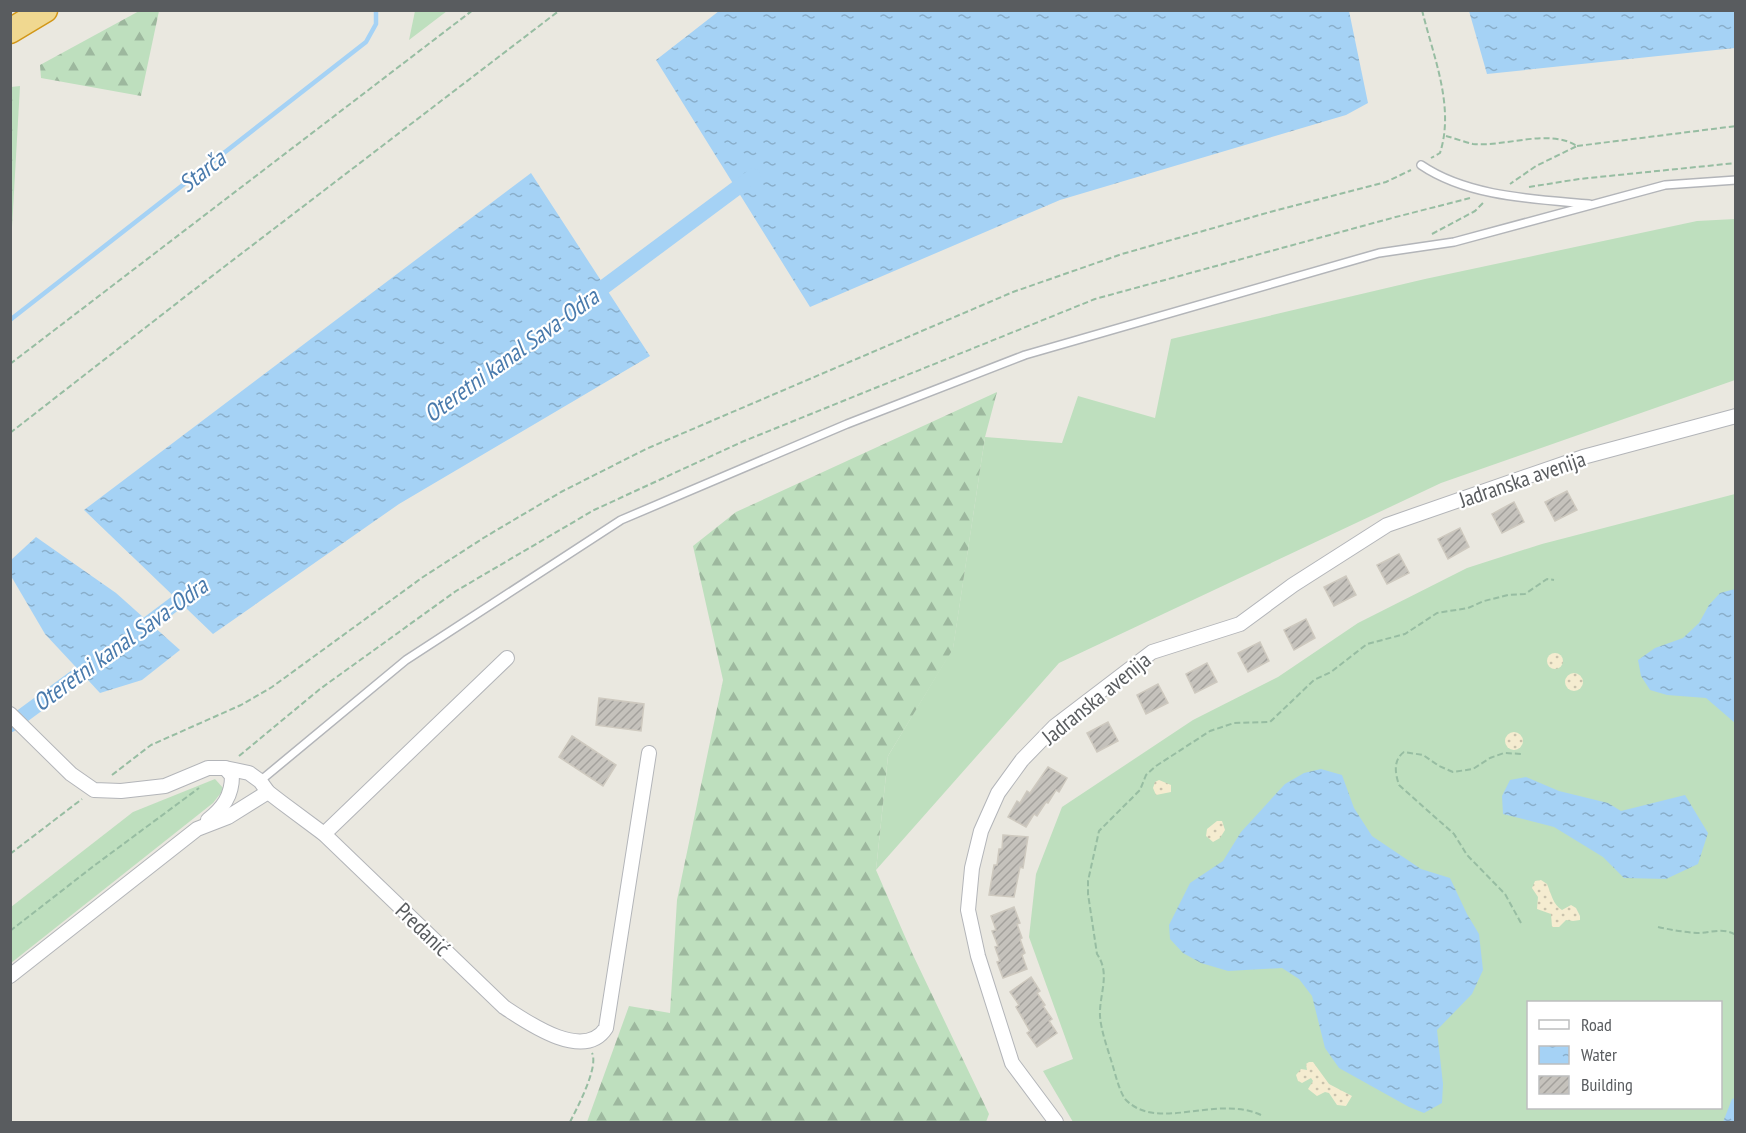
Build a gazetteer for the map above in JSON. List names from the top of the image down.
{
  "streets": {
    "street": ["Jadranska avenija", "Predanić"]
  },
  "water": ["Starča", "Oteretni kanal Sava-Odra"],
  "legend": ["Road", "Water", "Building"]
}
